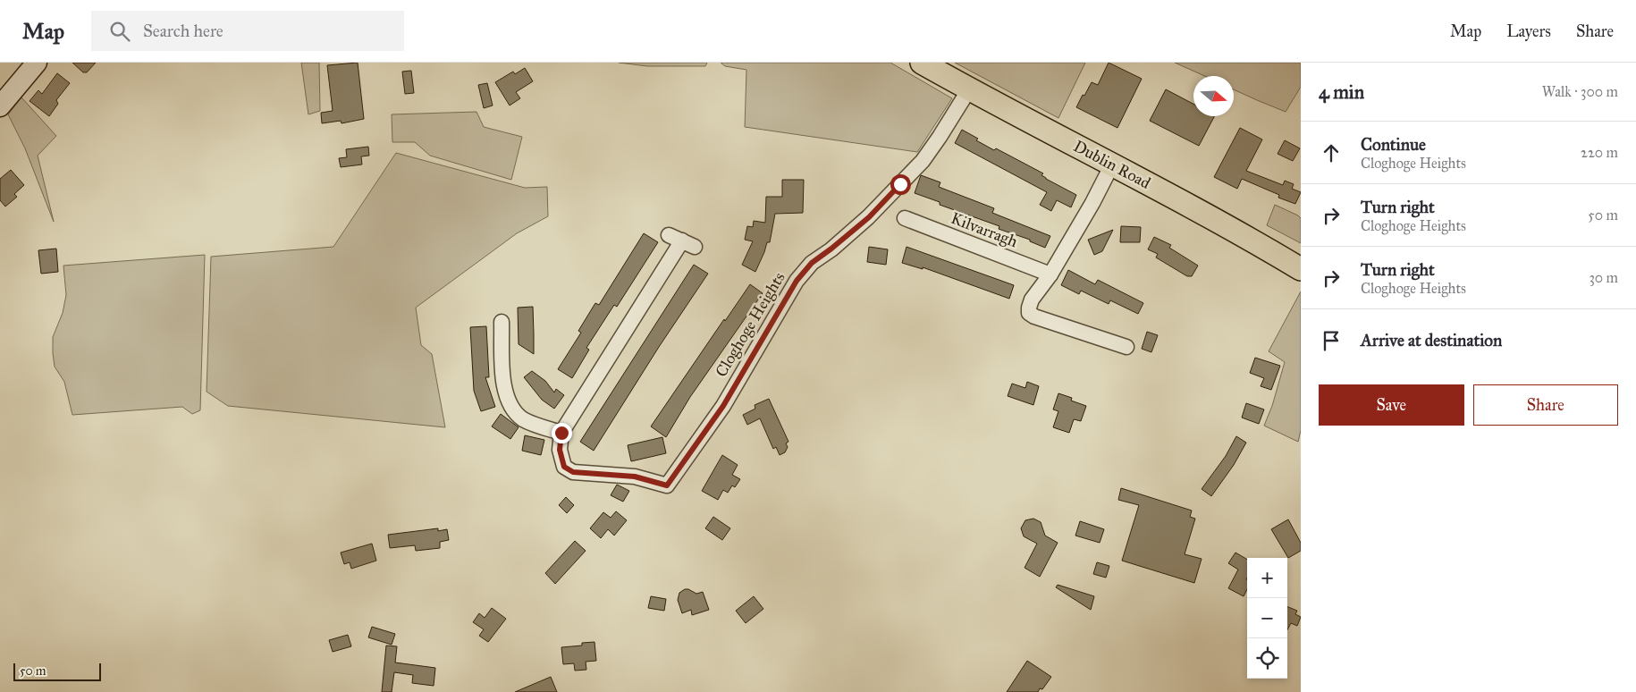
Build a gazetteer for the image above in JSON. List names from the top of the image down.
{
  "streets": {
    "main road": ["Dublin Road"],
    "street": ["Kilvarragh", "Cloghoge Heights"]
  },
  "crossings": [
    ["Dublin Road", "Cloghoge Heights"]
  ],
  "scale_bar": "50 m",
  "north": "right",
  "page": {
    "header": "Map",
    "search": "Search here",
    "nav": ["Map", "Layers", "Share"],
    "heading": ["4 min", "Walk · 300 m"],
    "list": [
      ["Continue", "Cloghoge Heights", "220 m"],
      ["Turn right", "Cloghoge Heights", "50 m"],
      ["Turn right", "Cloghoge Heights", "30 m"],
      "Arrive at destination"
    ],
    "buttons": ["Save", "Share"],
    "map_buttons": ["+", "−"],
    "scale": "50 m"
  }
}
